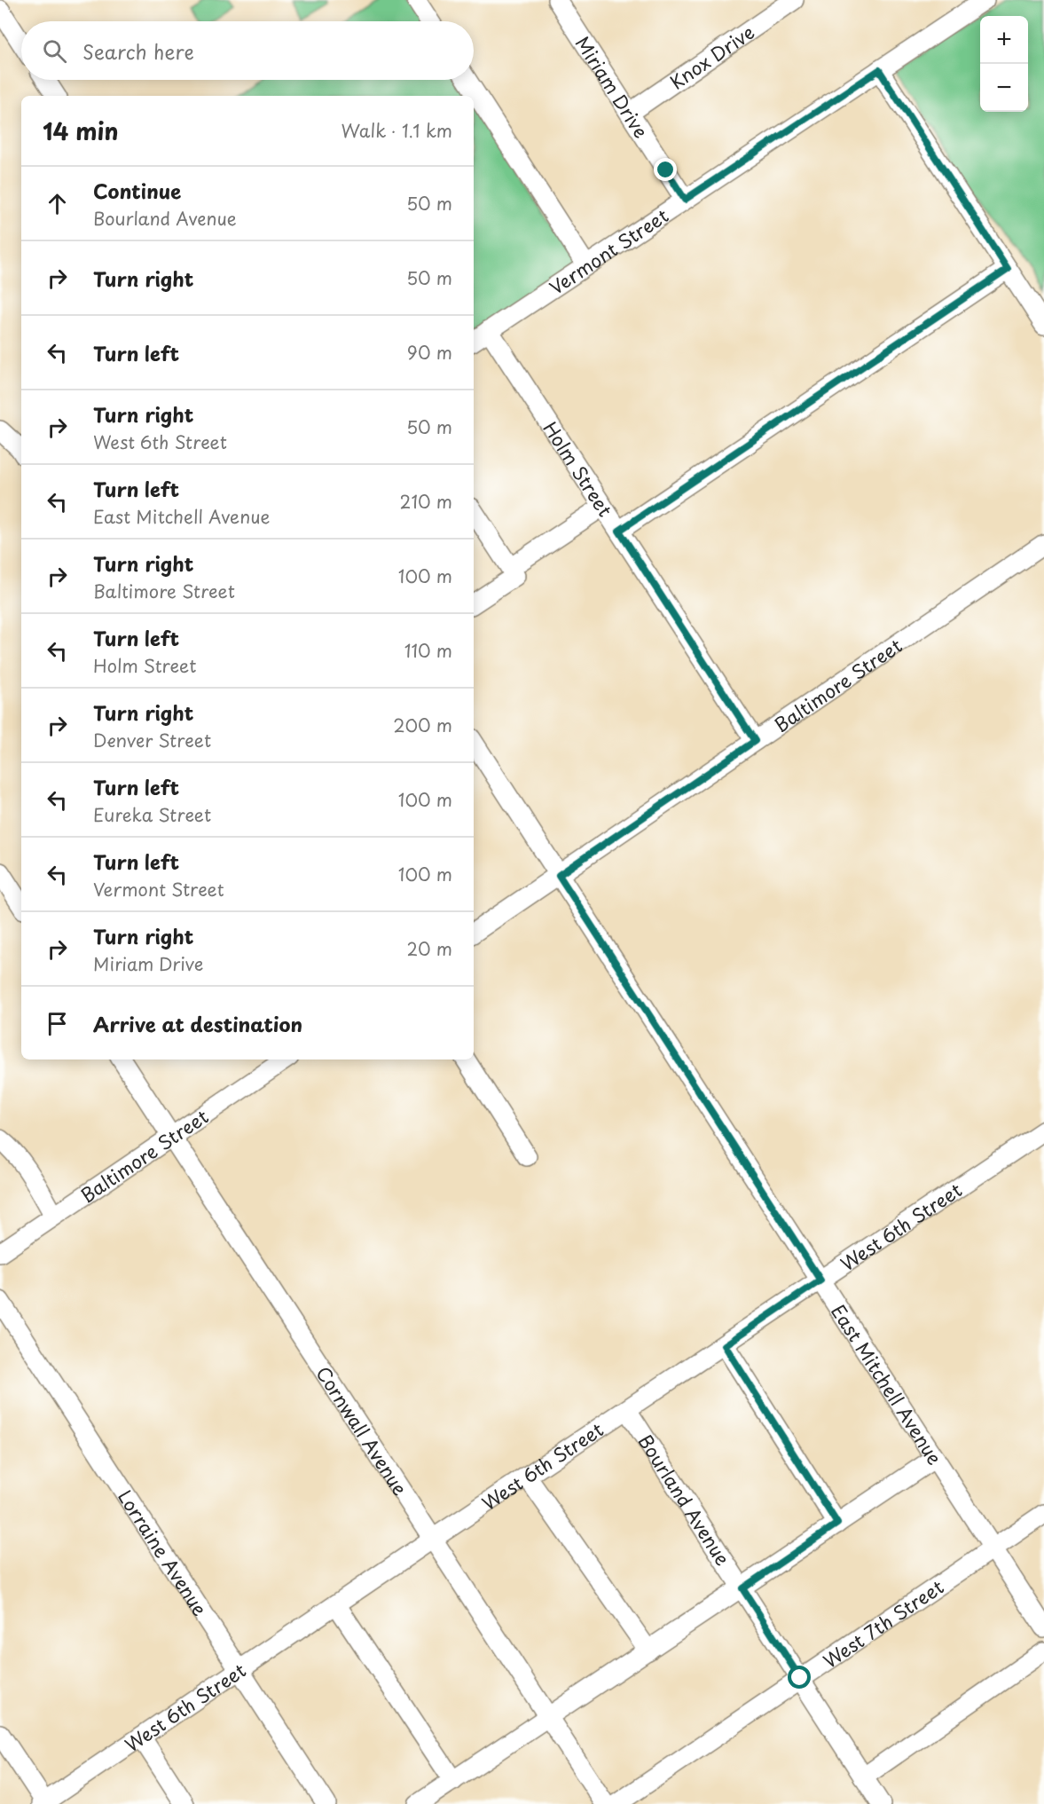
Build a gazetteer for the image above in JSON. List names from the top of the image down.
{
  "streets": {
    "street": [
      "Knox Drive",
      "Miriam Drive",
      "Vermont Street",
      "Holm Street",
      "Baltimore Street",
      "West 6th Street",
      "East Mitchell Avenue",
      "Cornwall Avenue",
      "Bourland Avenue",
      "Lorraine Avenue",
      "West 7th Street"
    ]
  },
  "crossings": [
    ["Knox Drive", "Miriam Drive"],
    ["Miriam Drive", "Vermont Street"],
    ["Vermont Street", "Holm Street"],
    ["Holm Street", "Baltimore Street"],
    ["Baltimore Street", "East Mitchell Avenue"],
    ["Baltimore Street", "Cornwall Avenue"],
    ["West 6th Street", "East Mitchell Avenue"],
    ["West 6th Street", "Cornwall Avenue"],
    ["West 6th Street", "Bourland Avenue"],
    ["West 6th Street", "Lorraine Avenue"],
    ["East Mitchell Avenue", "West 7th Street"],
    ["Bourland Avenue", "West 7th Street"]
  ],
  "page": {
    "map_buttons": ["+", "−"],
    "search": "Search here",
    "heading": ["14 min", "Walk · 1.1 km"],
    "list": [
      ["Continue", "Bourland Avenue", "50 m"],
      ["Turn right", "50 m"],
      ["Turn left", "90 m"],
      ["Turn right", "West 6th Street", "50 m"],
      ["Turn left", "East Mitchell Avenue", "210 m"],
      ["Turn right", "Baltimore Street", "100 m"],
      ["Turn left", "Holm Street", "110 m"],
      ["Turn right", "Denver Street", "200 m"],
      ["Turn left", "Eureka Street", "100 m"],
      ["Turn left", "Vermont Street", "100 m"],
      ["Turn right", "Miriam Drive", "20 m"],
      "Arrive at destination"
    ]
  }
}
